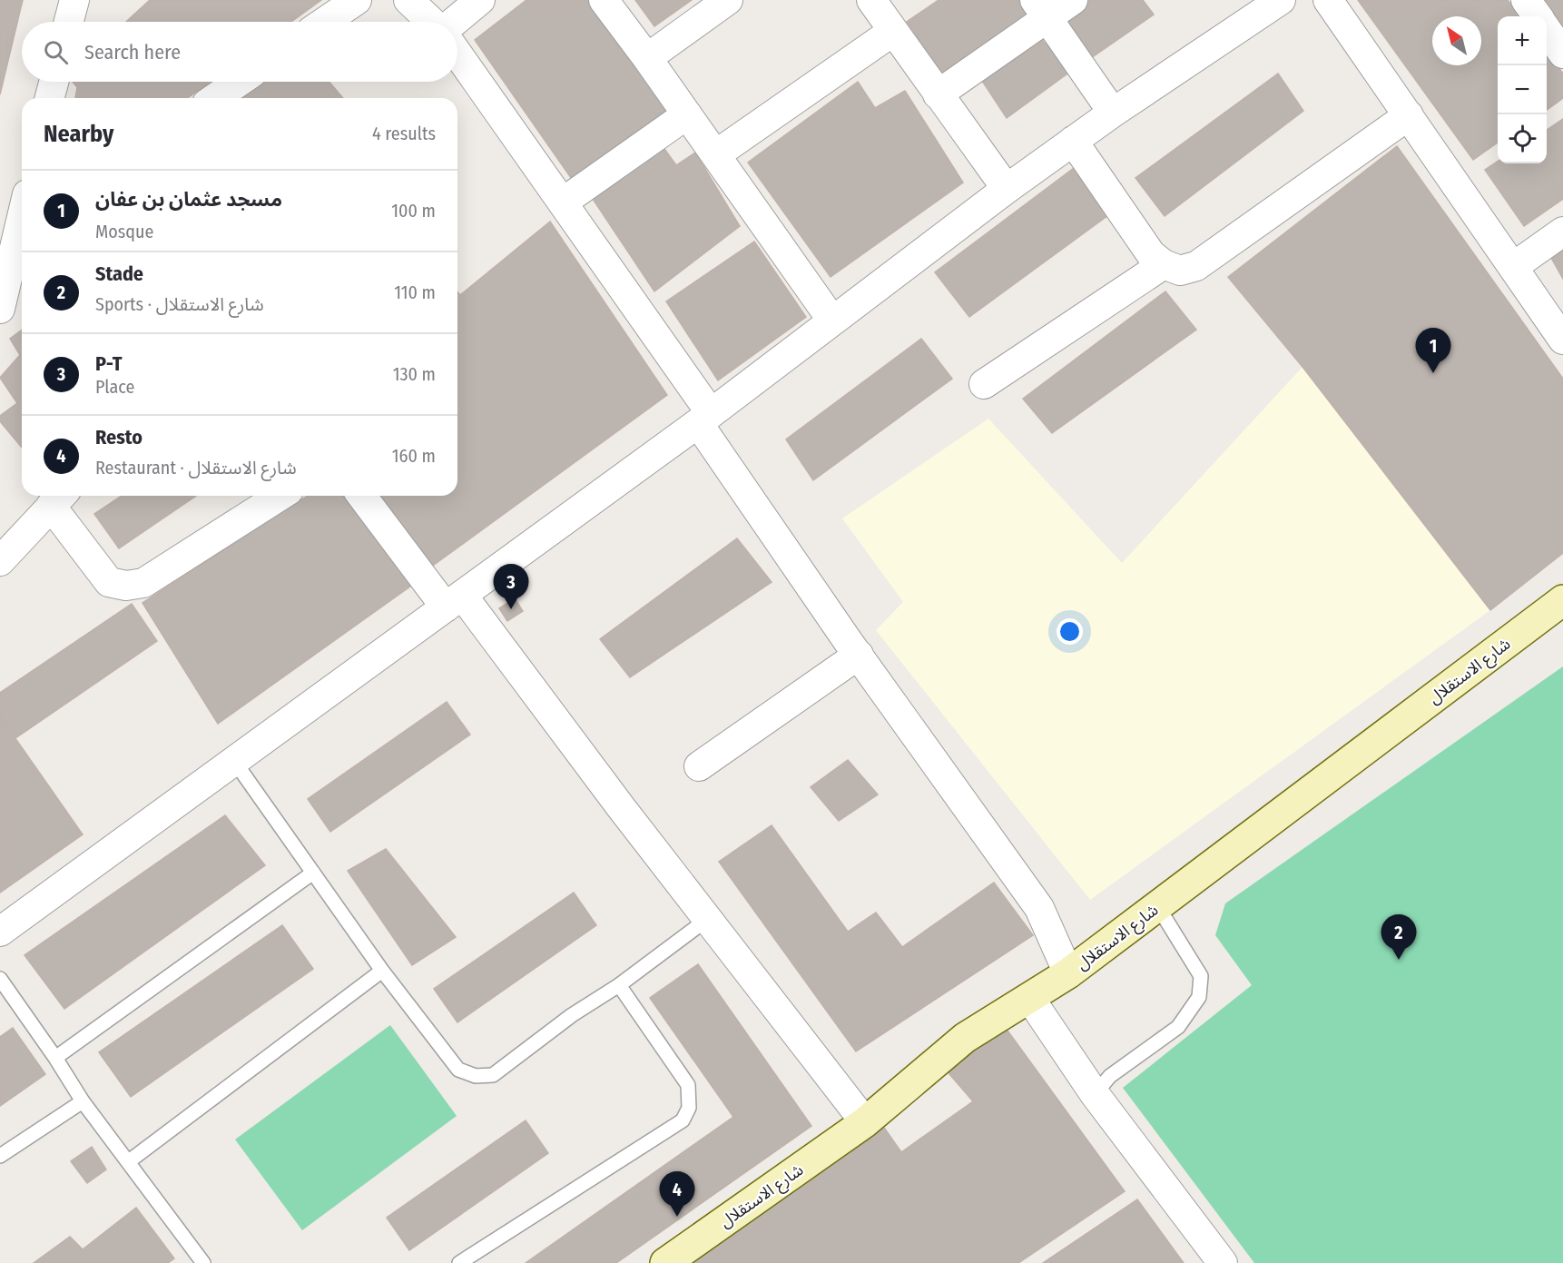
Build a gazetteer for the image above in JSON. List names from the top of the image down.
{
  "streets": {
    "street": ["شارع الاستقلال"]
  },
  "north": "top left",
  "page": {
    "map_buttons": ["+", "−"],
    "search": "Search here",
    "heading": ["Nearby", "4 results"],
    "list": [
      {
        "mark": "1",
        "name": "مسجد عثمان بن عفان",
        "note": "Mosque",
        "value": "100 m"
      },
      {
        "mark": "2",
        "name": "Stade",
        "note": "Sports · شارع الاستقلال",
        "value": "110 m"
      },
      {
        "mark": "3",
        "name": "P-T",
        "note": "Place",
        "value": "130 m"
      },
      {
        "mark": "4",
        "name": "Resto",
        "note": "Restaurant · شارع الاستقلال",
        "value": "160 m"
      }
    ],
    "pins": [
      "1",
      "3",
      "2",
      "4"
    ]
  }
}
